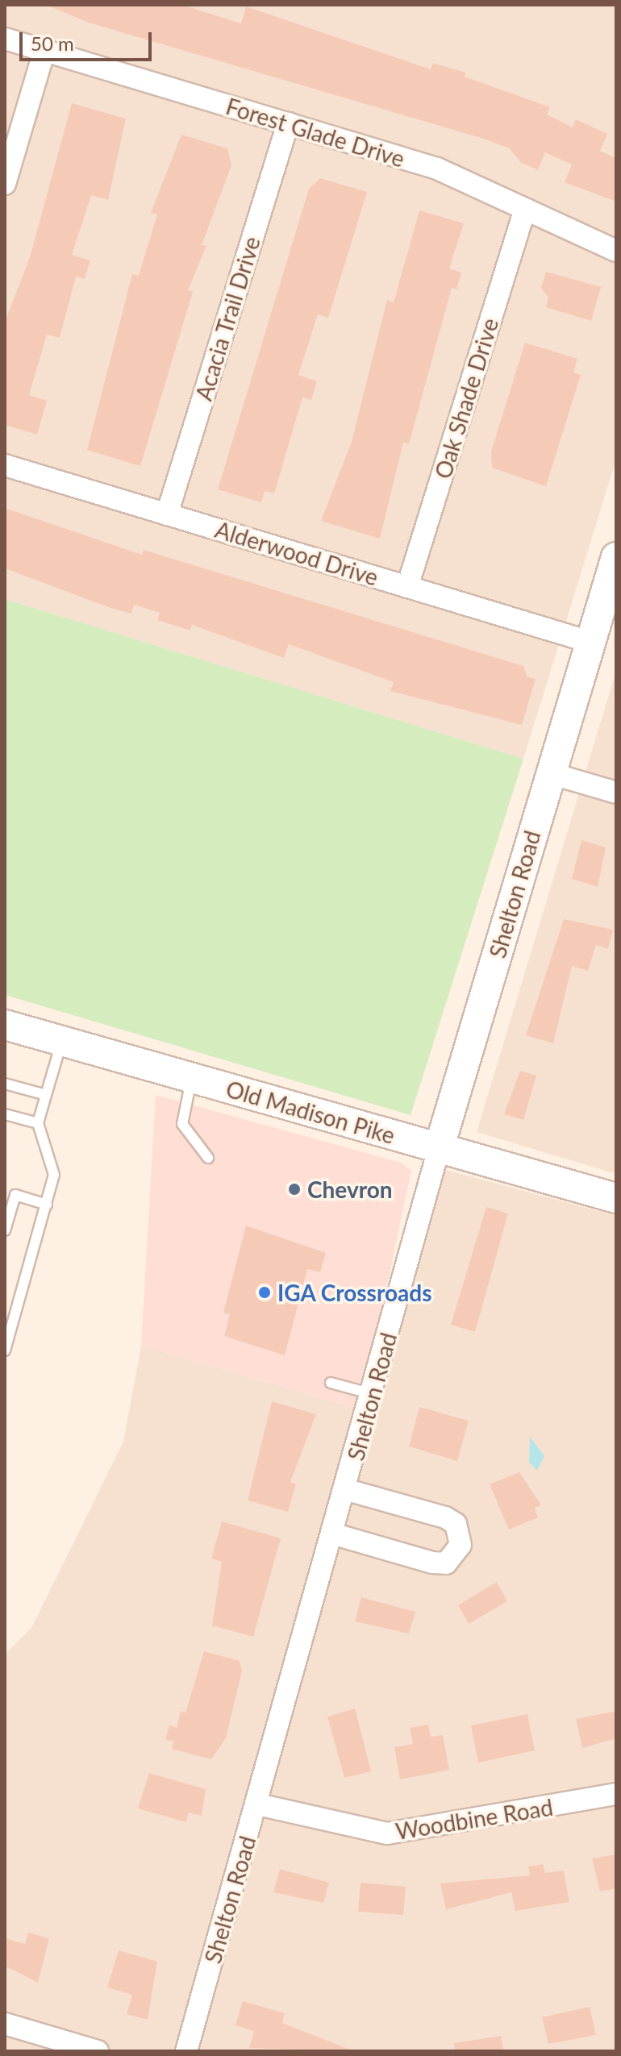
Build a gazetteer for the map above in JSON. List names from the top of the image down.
{
  "streets": {
    "main road": ["Shelton Road", "Old Madison Pike"],
    "street": [
      "Forest Glade Drive",
      "Acacia Trail Drive",
      "Oak Shade Drive",
      "Alderwood Drive",
      "Woodbine Road"
    ]
  },
  "crossings": [
    ["Forest Glade Drive", "Acacia Trail Drive"],
    ["Forest Glade Drive", "Oak Shade Drive"],
    ["Acacia Trail Drive", "Alderwood Drive"],
    ["Oak Shade Drive", "Alderwood Drive"],
    ["Alderwood Drive", "Shelton Road"],
    ["Shelton Road", "Old Madison Pike"],
    ["Shelton Road", "Woodbine Road"]
  ],
  "places": ["Chevron", "IGA Crossroads"],
  "scale_bar": "50 m"
}
